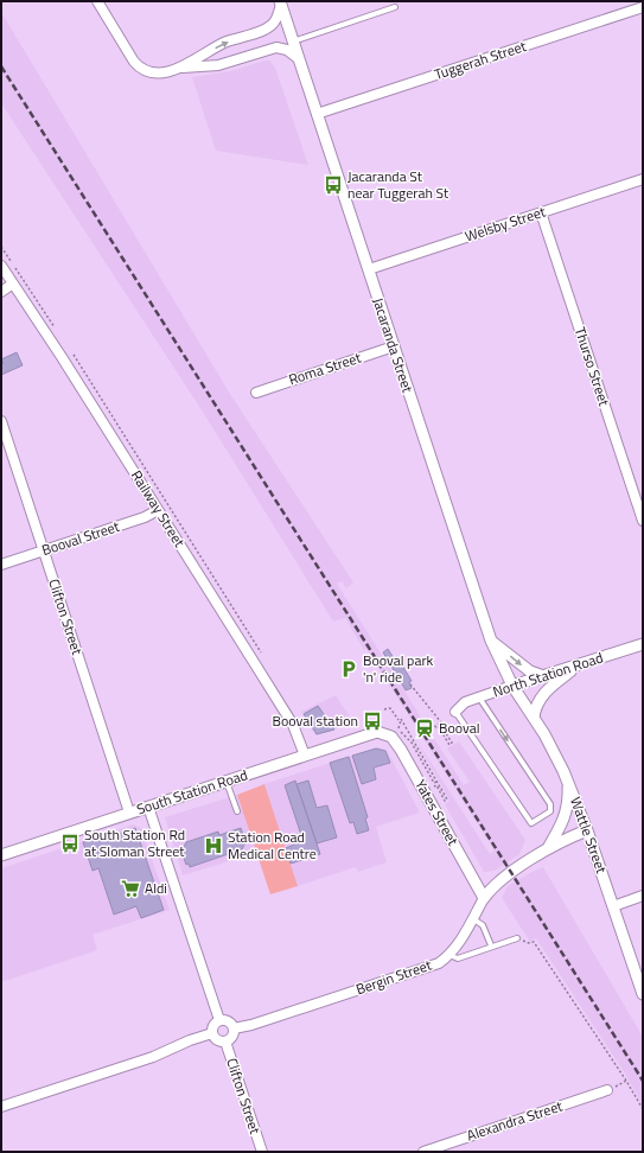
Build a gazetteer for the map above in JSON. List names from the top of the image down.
{
  "streets": {
    "street": [
      "Tuggerah Street",
      "Welsby Street",
      "Jacaranda Street",
      "Thurso Street",
      "Roma Street",
      "Railway Street",
      "Booval Street",
      "Clifton Street",
      "North Station Road",
      "South Station Road",
      "Yates Street",
      "Wattle Street",
      "Bergin Street",
      "Alexandra Street"
    ]
  },
  "crossings": [
    ["Tuggerah Street", "Jacaranda Street"],
    ["Welsby Street", "Jacaranda Street"],
    ["Welsby Street", "Thurso Street"],
    ["Jacaranda Street", "Roma Street"],
    ["Jacaranda Street", "North Station Road"],
    ["Jacaranda Street", "Wattle Street"],
    ["Railway Street", "Booval Street"],
    ["Railway Street", "South Station Road"],
    ["Booval Street", "Clifton Street"],
    ["Clifton Street", "South Station Road"],
    ["Clifton Street", "Bergin Street"],
    ["North Station Road", "Wattle Street"],
    ["South Station Road", "Yates Street"],
    ["Yates Street", "Bergin Street"],
    ["Wattle Street", "Bergin Street"]
  ],
  "places": {
    "bus stop": ["Jacaranda St near Tuggerah St", "Booval station", "South Station Rd at Sloman Street"],
    "parking": ["Booval park 'n' ride"],
    "station": ["Booval"],
    "hospital": ["Station Road Medical Centre"],
    "supermarket": ["Aldi"]
  }
}
